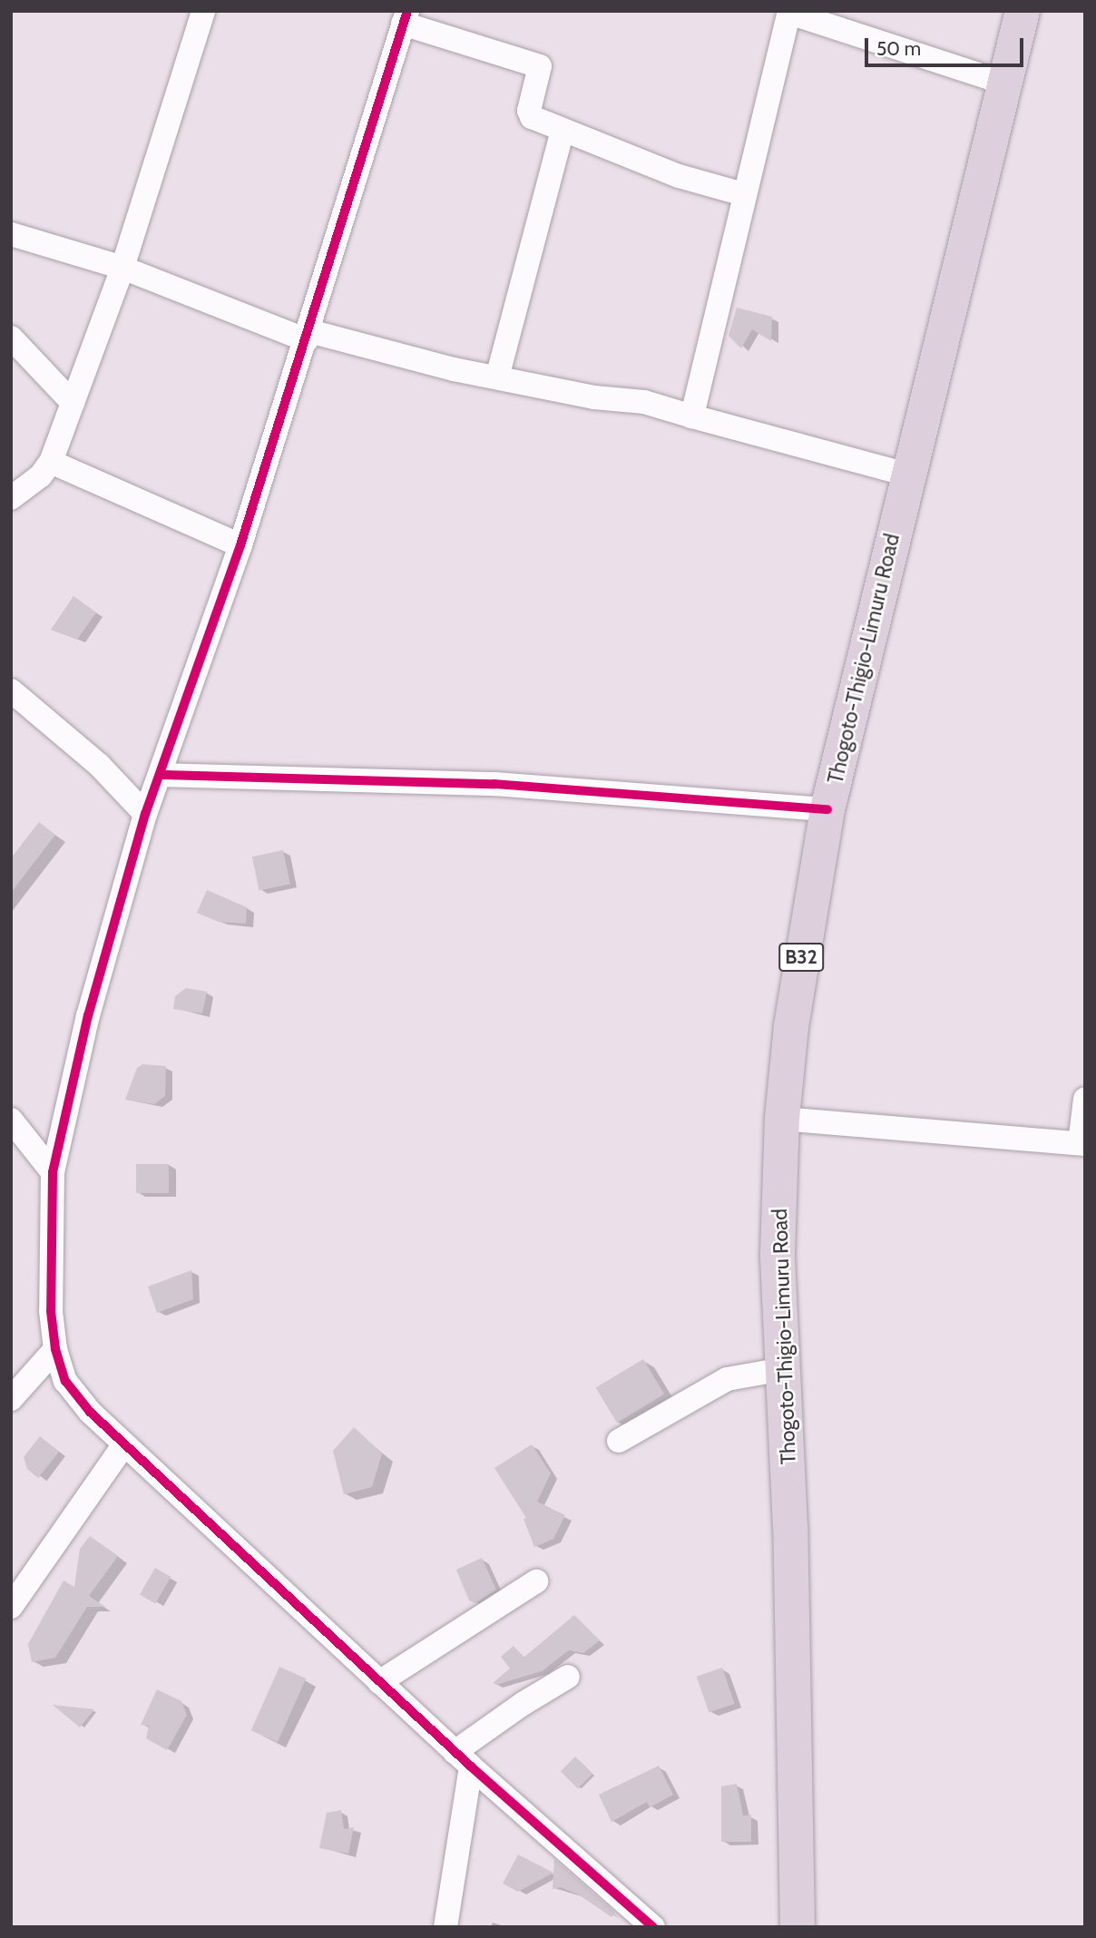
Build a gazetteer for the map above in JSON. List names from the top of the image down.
{
  "streets": {
    "highway": ["Thogoto-Thigio-Limuru Road", "B32"]
  },
  "scale_bar": "50 m"
}
